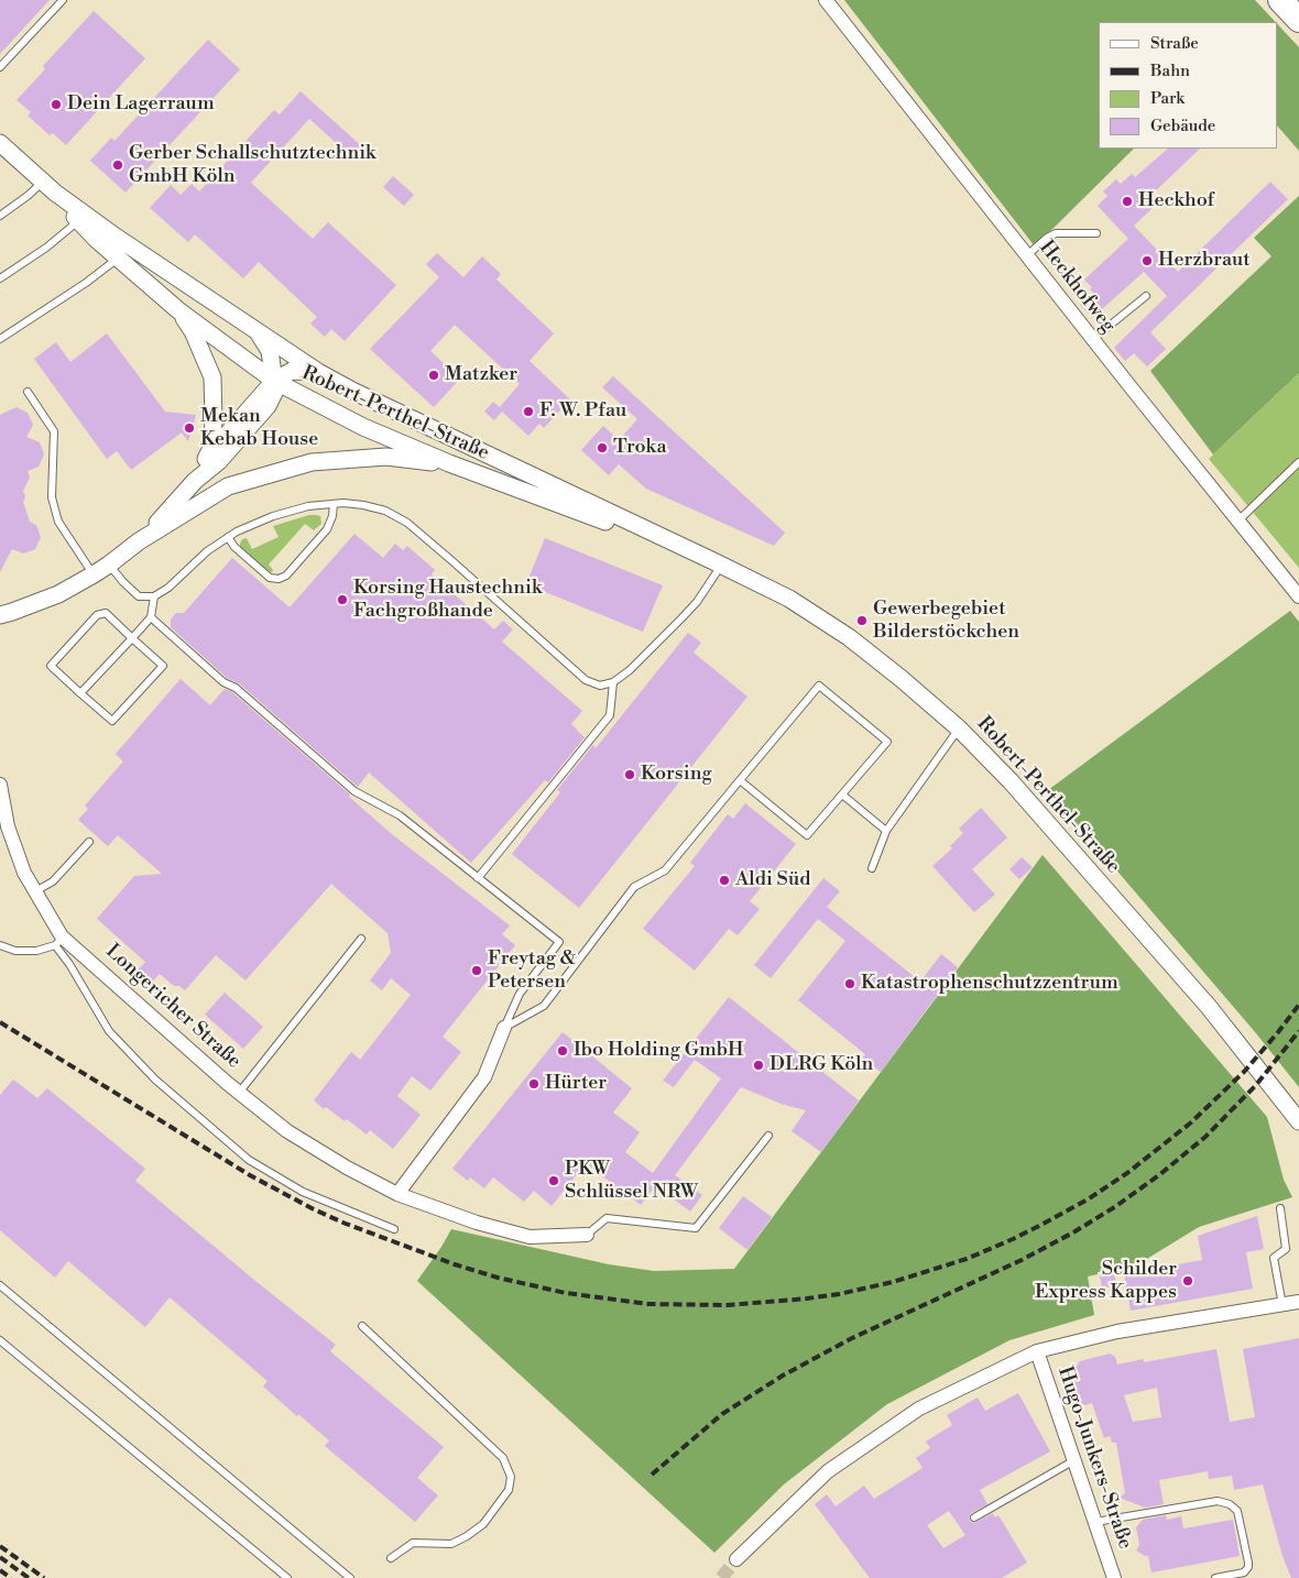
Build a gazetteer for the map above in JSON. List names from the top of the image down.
{
  "streets": {
    "street": [
      "Heckhofweg",
      "Robert-Perthel-Straße",
      "Longericher Straße",
      "Hugo-Junkers-Straße"
    ]
  },
  "places": [
    "Dein Lagerraum",
    "Gerber Schallschutztechnik GmbH Köln",
    "Heckhof",
    "Herzbraut",
    "Matzker",
    "F. W. Pfau",
    "Mekan Kebab House",
    "Troka",
    "Korsing Haustechnik Fachgroßhande",
    "Gewerbegebiet Bilderstöckchen",
    "Korsing",
    "Aldi Süd",
    "Freytag & Petersen",
    "Katastrophenschutzzentrum",
    "Ibo Holding GmbH",
    "DLRG Köln",
    "Hürter",
    "PKW Schlüssel NRW",
    "Schilder Express Kappes"
  ],
  "legend": [
    "Straße",
    "Bahn",
    "Park",
    "Gebäude"
  ]
}
